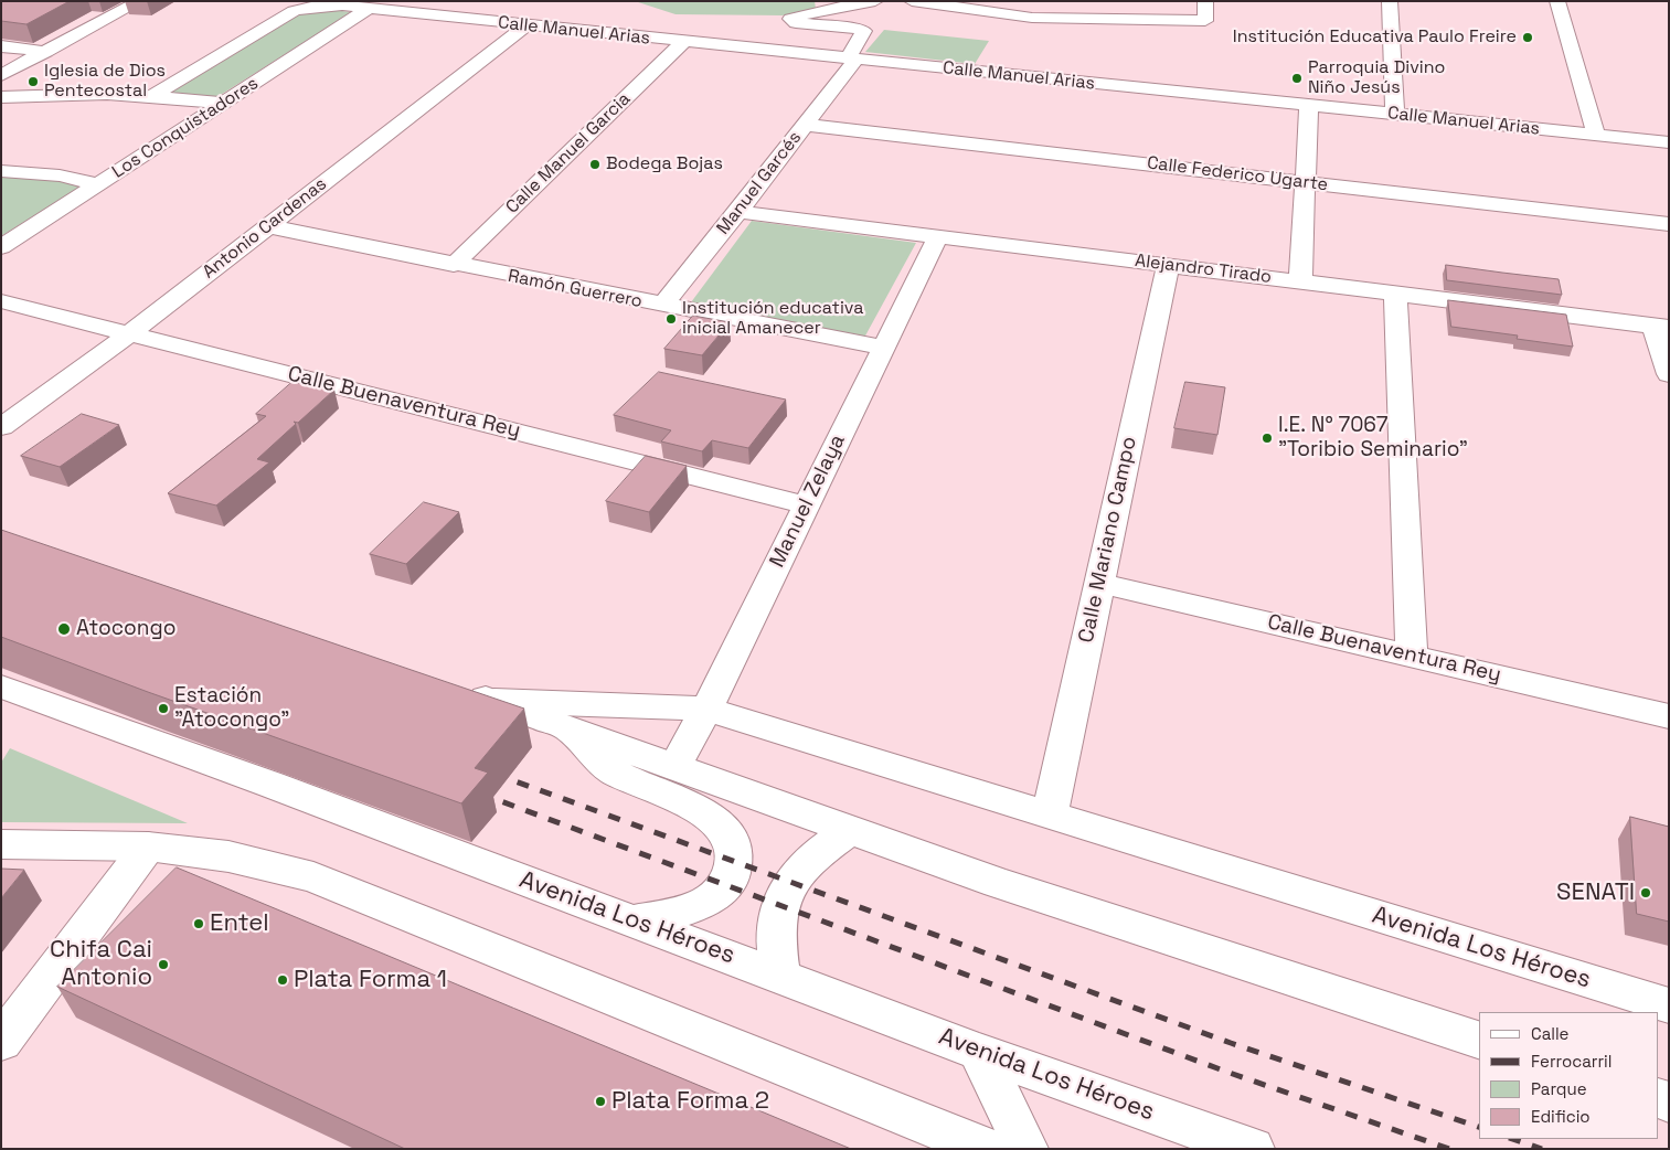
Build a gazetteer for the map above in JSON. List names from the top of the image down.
{
  "streets": {
    "street": [
      "Calle Manuel Arias",
      "Los Conquistadores",
      "Calle Manuel Garcia",
      "Calle Federico Ugarte",
      "Manuel Garcés",
      "Antonio Cardenas",
      "Alejandro Tirado",
      "Ramón Guerrero",
      "Calle Buenaventura Rey",
      "Manuel Zelaya",
      "Calle Mariano Campo",
      "Avenida Los Héroes"
    ]
  },
  "crossings": [
    ["Calle Manuel Arias", "Los Conquistadores"],
    ["Calle Manuel Arias", "Calle Manuel Garcia"],
    ["Calle Manuel Arias", "Manuel Garcés"],
    ["Calle Manuel Arias", "Antonio Cardenas"],
    ["Calle Manuel Garcia", "Ramón Guerrero"],
    ["Calle Federico Ugarte", "Manuel Garcés"],
    ["Manuel Garcés", "Alejandro Tirado"],
    ["Manuel Garcés", "Ramón Guerrero"],
    ["Antonio Cardenas", "Ramón Guerrero"],
    ["Antonio Cardenas", "Calle Buenaventura Rey"],
    ["Alejandro Tirado", "Manuel Zelaya"],
    ["Alejandro Tirado", "Calle Mariano Campo"],
    ["Ramón Guerrero", "Manuel Zelaya"],
    ["Calle Buenaventura Rey", "Manuel Zelaya"],
    ["Calle Buenaventura Rey", "Calle Mariano Campo"],
    ["Manuel Zelaya", "Avenida Los Héroes"],
    ["Calle Mariano Campo", "Avenida Los Héroes"]
  ],
  "places": [
    "Institución Educativa Paulo Freire",
    "Parroquia Divino Niño Jesús",
    "Iglesia de Dios Pentecostal",
    "Bodega Bojas",
    "Institución educativa inicial Amanecer",
    "I.E. N° 7067 \"Toribio Seminario\"",
    "Atocongo",
    "Estación \"Atocongo\"",
    "SENATI",
    "Entel",
    "Chifa Cai Antonio",
    "Plata Forma 1",
    "Plata Forma 2"
  ],
  "legend": [
    "Calle",
    "Ferrocarril",
    "Parque",
    "Edificio"
  ]
}
